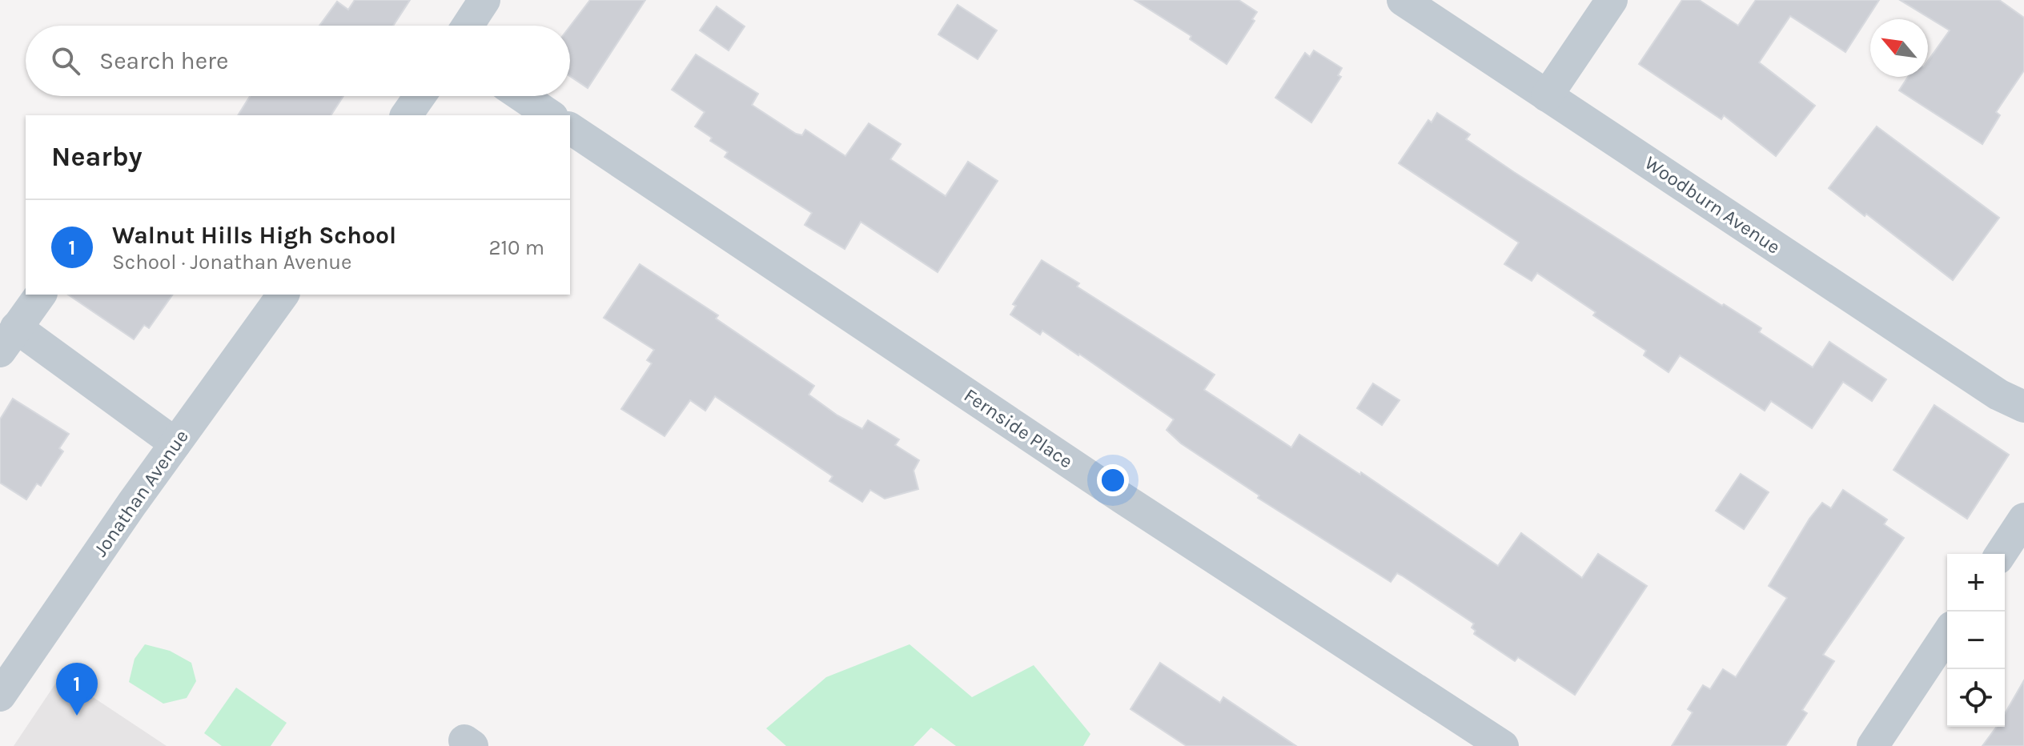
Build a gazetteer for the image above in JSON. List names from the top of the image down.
{
  "streets": {
    "street": ["Woodburn Avenue", "Fernside Place", "Jonathan Avenue"]
  },
  "north": "top left",
  "page": {
    "search": "Search here",
    "heading": "Nearby",
    "list": [
      {
        "mark": "1",
        "name": "Walnut Hills High School",
        "note": "School · Jonathan Avenue",
        "value": "210 m"
      }
    ],
    "map_buttons": ["+", "−"],
    "pins": "1"
  }
}
